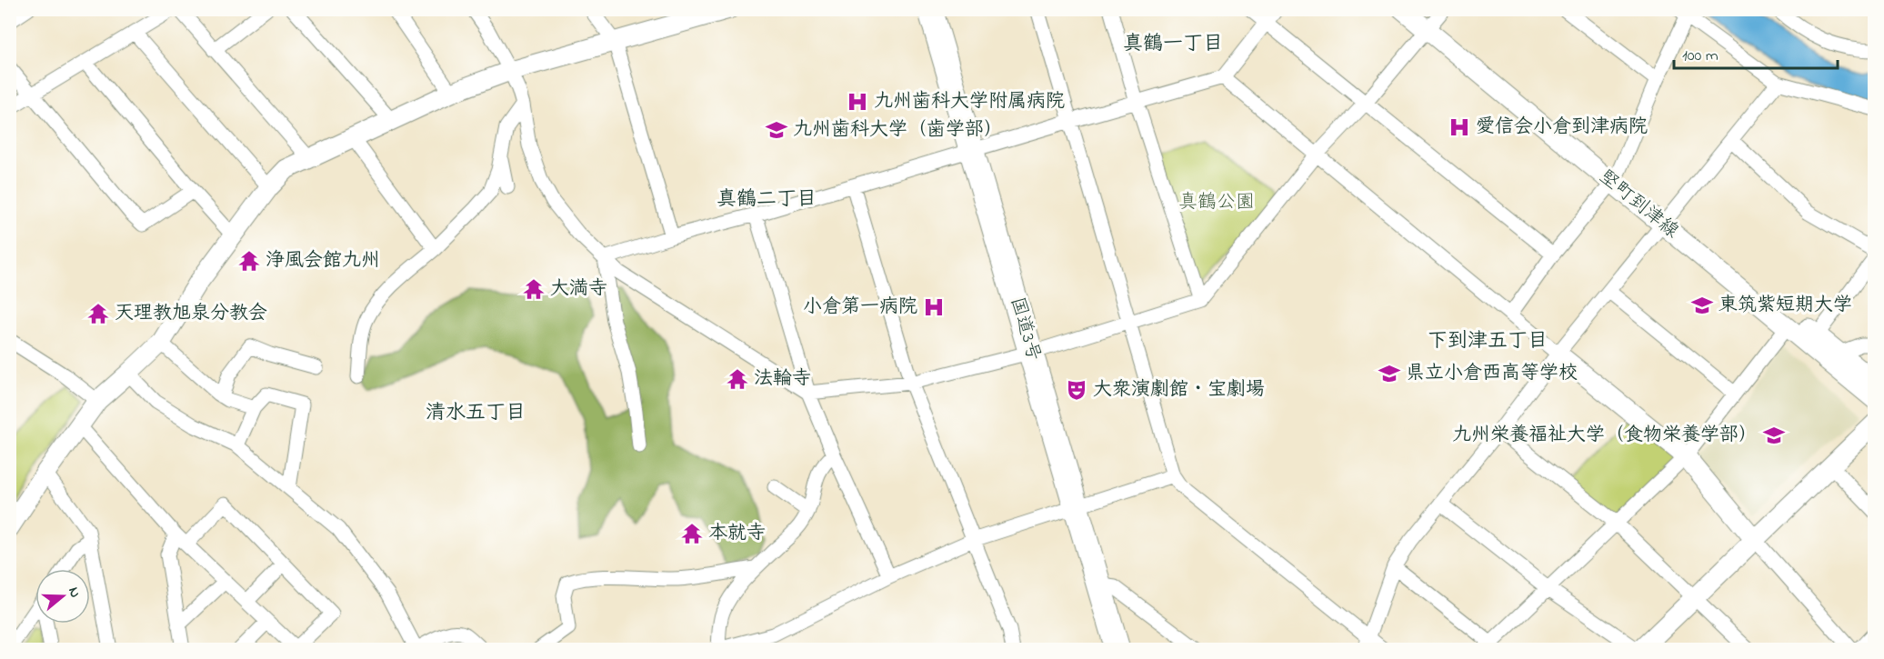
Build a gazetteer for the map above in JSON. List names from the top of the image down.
{
  "streets": {
    "highway": ["国道3号"],
    "street": ["堅町到津線"]
  },
  "districts": [
    "真鶴一丁目",
    "真鶴二丁目",
    "下到津五丁目",
    "清水五丁目"
  ],
  "parks": ["真鶴公園"],
  "places": {
    "hospital": ["九州歯科大学附属病院", "愛信会小倉到津病院", "小倉第一病院"],
    "school or university": [
      "九州歯科大学（歯学部）",
      "東筑紫短期大学",
      "県立小倉西高等学校",
      "九州栄養福祉大学（食物栄養学部）"
    ],
    "temple": [
      "浄風会館九州",
      "大満寺",
      "天理教旭泉分教会",
      "法輪寺",
      "本就寺"
    ],
    "theatre": ["大衆演劇館・宝劇場"]
  },
  "scale_bar": "100 m",
  "north": "right"
}
